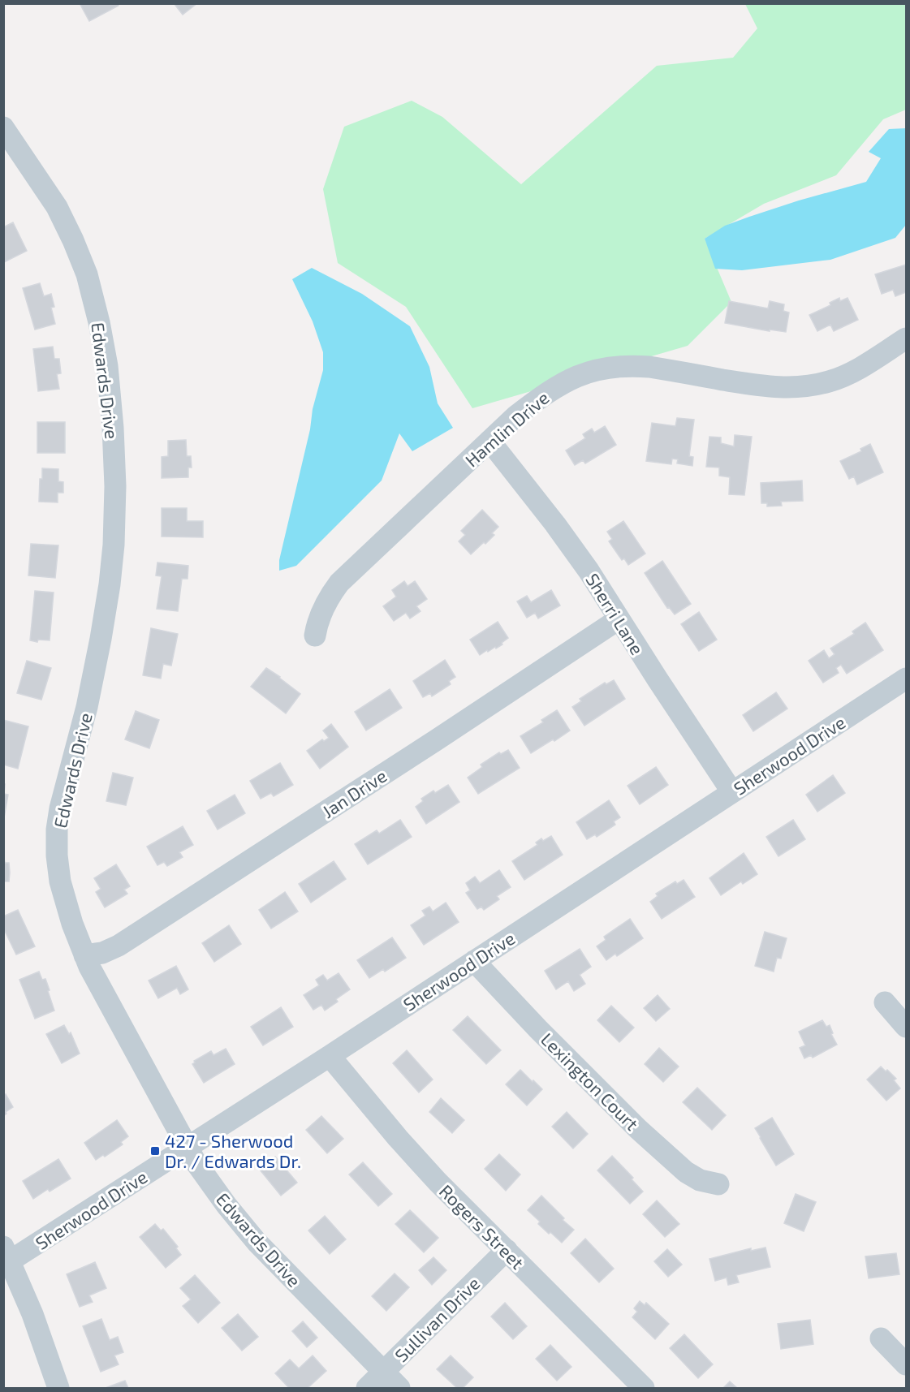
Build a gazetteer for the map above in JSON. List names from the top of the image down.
{
  "streets": {
    "street": [
      "Edwards Drive",
      "Hamlin Drive",
      "Sherri Lane",
      "Sherwood Drive",
      "Jan Drive",
      "Lexington Court",
      "Rogers Street",
      "Sullivan Drive"
    ]
  },
  "crossings": [
    ["Edwards Drive", "Sherwood Drive"],
    ["Edwards Drive", "Jan Drive"],
    ["Edwards Drive", "Sullivan Drive"],
    ["Hamlin Drive", "Sherri Lane"],
    ["Sherri Lane", "Sherwood Drive"],
    ["Sherri Lane", "Jan Drive"],
    ["Sherwood Drive", "Lexington Court"],
    ["Sherwood Drive", "Rogers Street"],
    ["Rogers Street", "Sullivan Drive"]
  ],
  "places": {
    "transit": ["427 - Sherwood Dr. / Edwards Dr."]
  }
}
